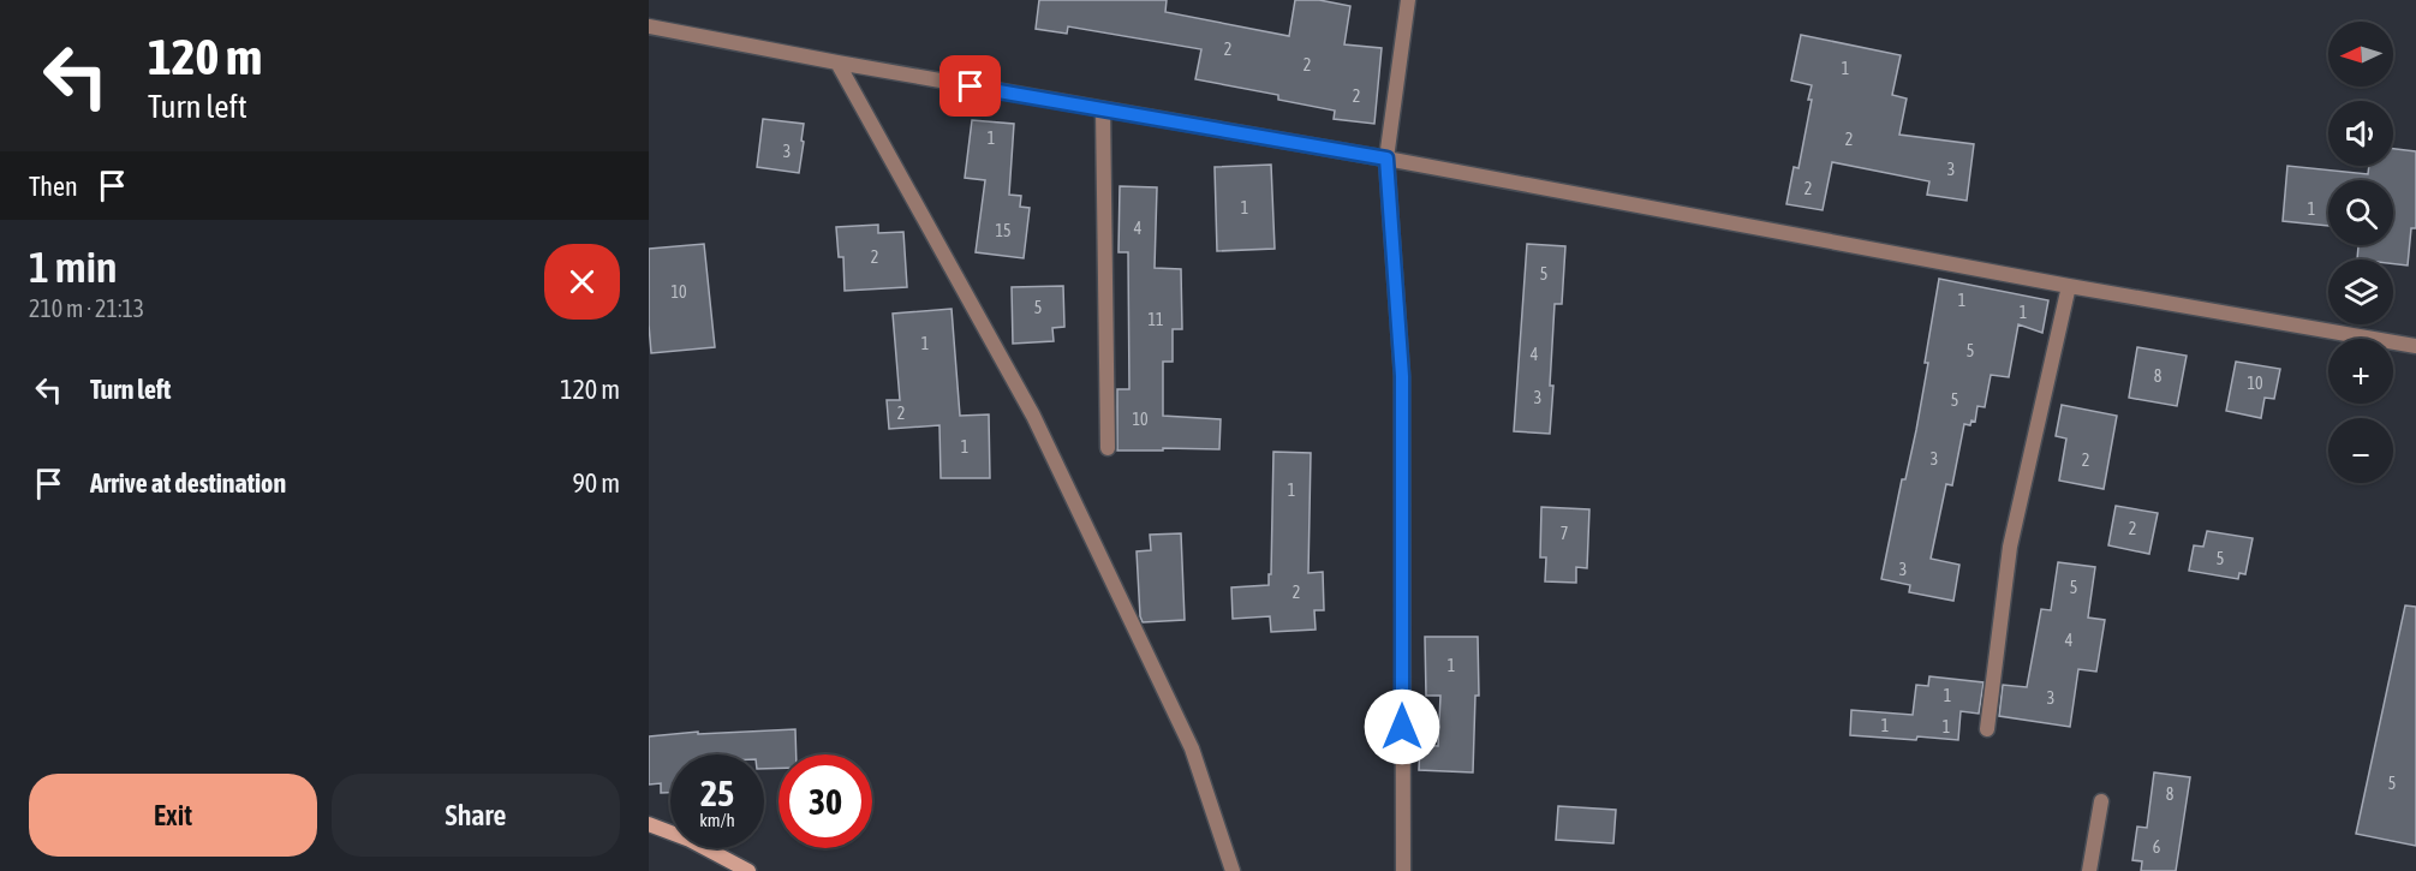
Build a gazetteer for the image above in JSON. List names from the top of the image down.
{
  "house_numbers": [
    "2",
    "2",
    "1",
    "2",
    "1",
    "2",
    "3",
    "3",
    "2",
    "1",
    "1",
    "4",
    "15",
    "2",
    "5",
    "10",
    "1",
    "5",
    "1",
    "11",
    "1",
    "5",
    "4",
    "8",
    "10",
    "3",
    "5",
    "2",
    "10",
    "1",
    "3",
    "2",
    "1",
    "2",
    "7",
    "5",
    "3",
    "5",
    "2",
    "4",
    "1",
    "1",
    "3",
    "1",
    "1",
    "5",
    "8",
    "6"
  ],
  "north": "left",
  "page": {
    "turn": ["120 m", "Turn left"],
    "map_buttons": ["+", "−"],
    "then": "Then",
    "heading": ["1 min", "210 m · 21:13"],
    "list": [
      {
        "name": "Turn left",
        "value": "120 m"
      },
      {
        "name": "Arrive at destination",
        "value": "90 m"
      }
    ],
    "speed": "25 km/h",
    "limit": "30",
    "buttons": ["Exit", "Share"]
  }
}
